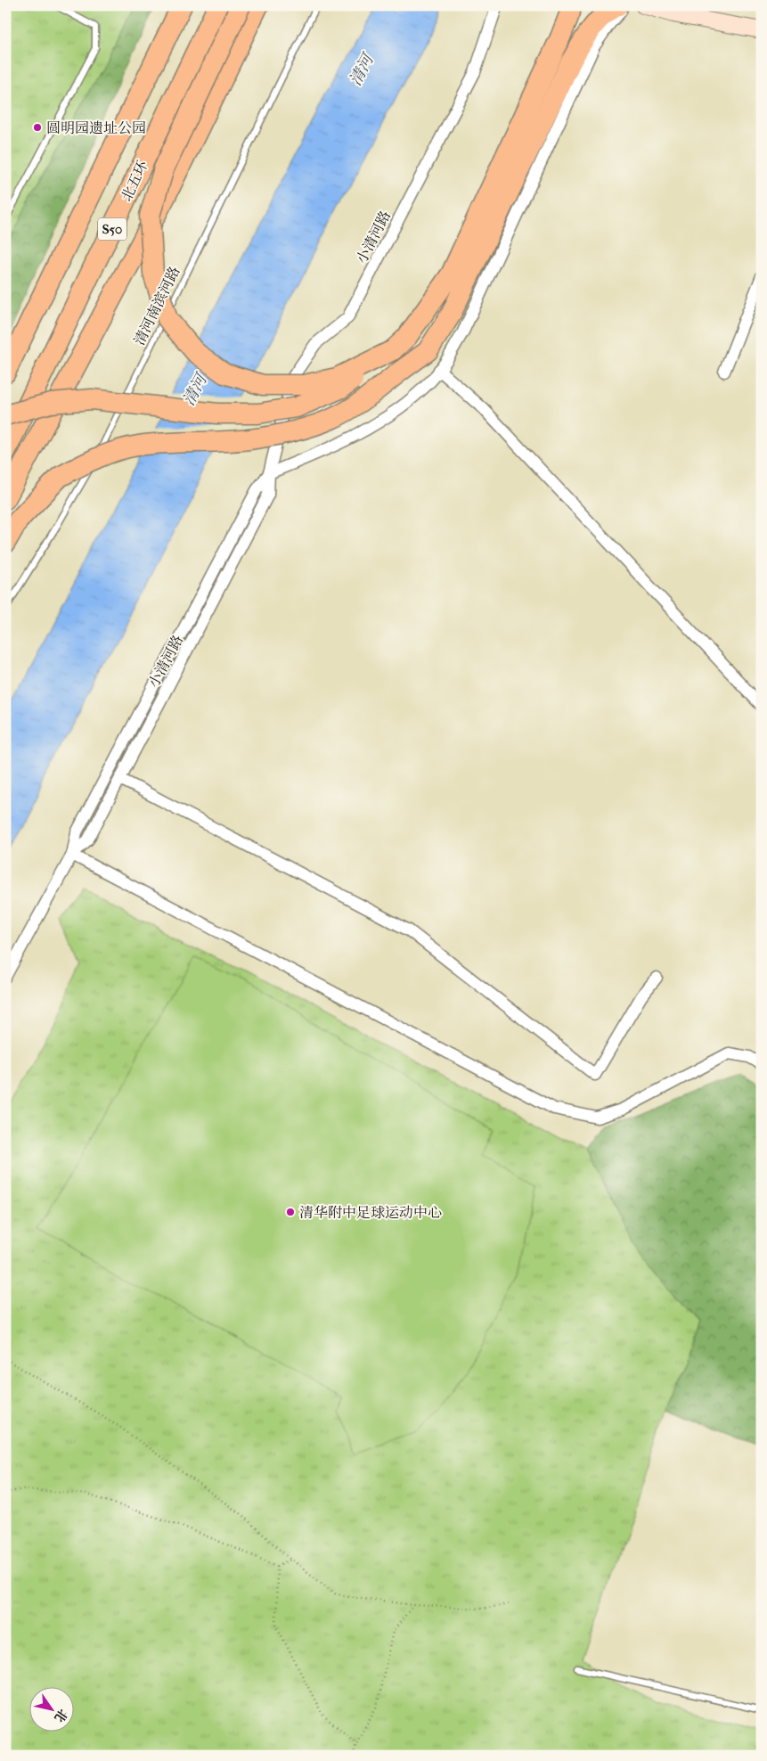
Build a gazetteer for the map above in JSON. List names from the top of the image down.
{
  "streets": {
    "highway": ["北五环", "S50"],
    "street": ["小清河路"],
    "lane": ["清河南滨河路"]
  },
  "water": ["清河"],
  "places": ["圆明园遗址公园", "清华附中足球运动中心"],
  "north": "bottom right"
}
